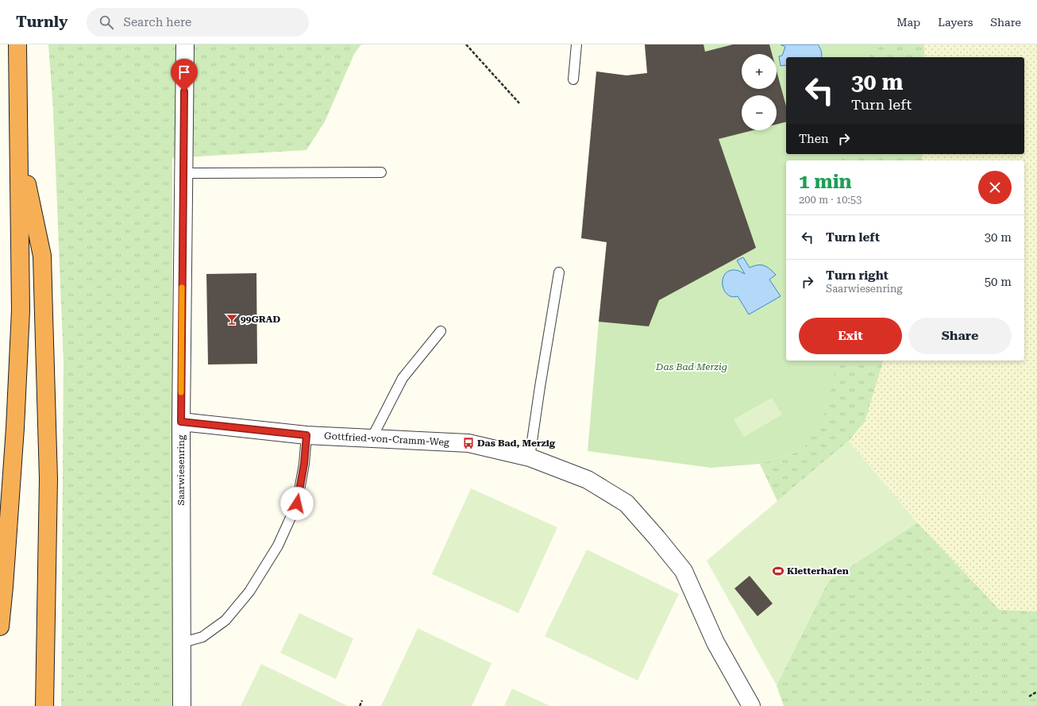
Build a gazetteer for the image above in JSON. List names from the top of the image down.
{
  "streets": {
    "street": ["Gottfried-von-Cramm-Weg", "Saarwiesenring"]
  },
  "crossings": [
    ["Gottfried-von-Cramm-Weg", "Saarwiesenring"]
  ],
  "parks": ["Das Bad Merzig"],
  "places": {
    "bar": ["99GRAD"],
    "bus stop": ["Das Bad, Merzig"],
    "sports": ["Kletterhafen"]
  },
  "page": {
    "header": "Turnly",
    "search": "Search here",
    "nav": ["Map", "Layers", "Share"],
    "map_buttons": ["+", "−"],
    "turn": ["30 m", "Turn left"],
    "then": "Then",
    "heading": ["1 min", "200 m · 10:53"],
    "list": [
      {
        "name": "Turn left",
        "value": "30 m"
      },
      {
        "name": "Turn right",
        "note": "Saarwiesenring",
        "value": "50 m"
      }
    ],
    "buttons": ["Exit", "Share"]
  }
}
